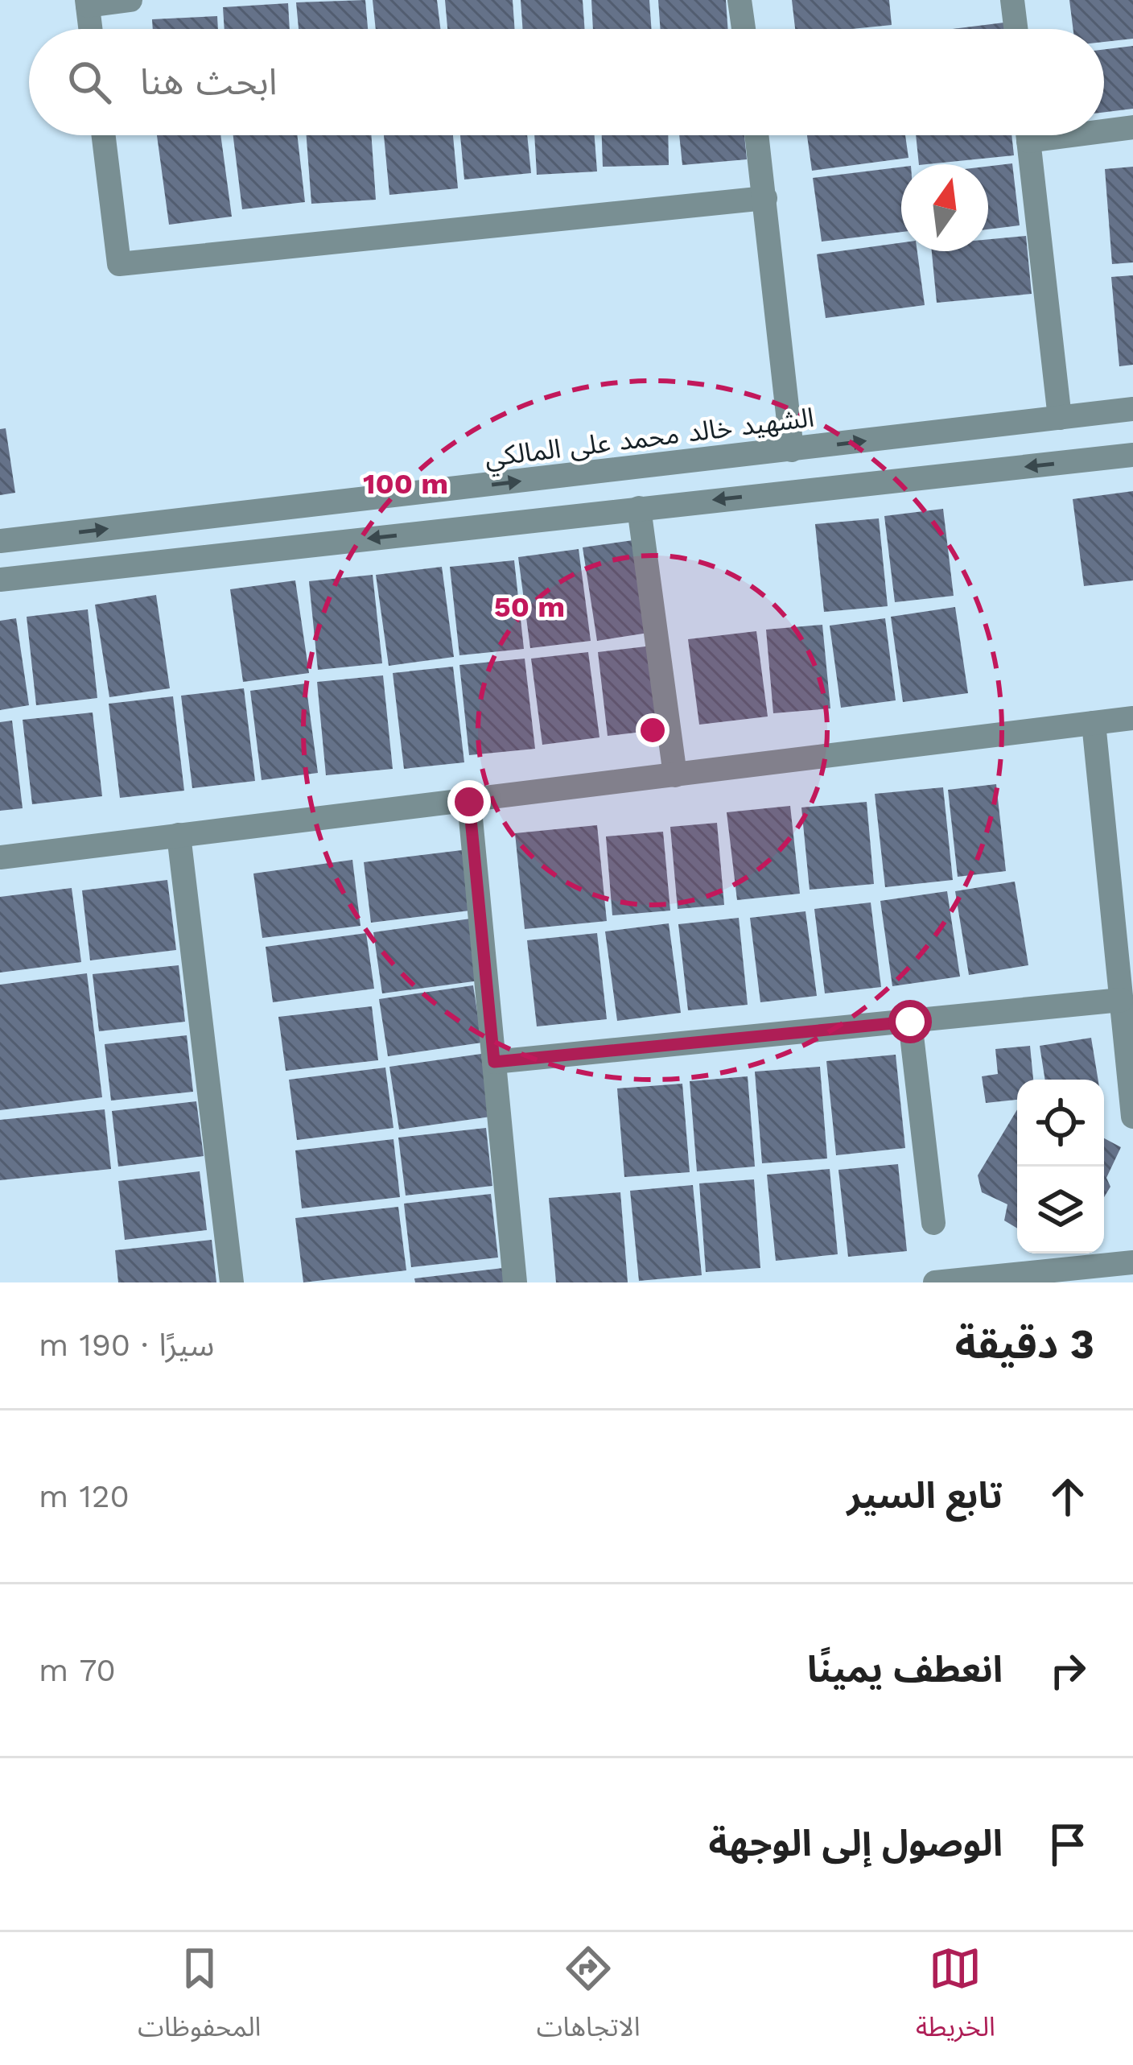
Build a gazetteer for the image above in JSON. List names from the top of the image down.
{
  "streets": {
    "street": ["الشهيد خالد محمد على المالكي"]
  },
  "north": "top",
  "page": {
    "search": "ابحث هنا",
    "heading": ["3 دقيقة", "سيرًا · 190 m"],
    "list": [
      ["تابع السير", "120 m"],
      ["انعطف يمينًا", "70 m"],
      "الوصول إلى الوجهة"
    ],
    "nav": ["الخريطة", "الاتجاهات", "المحفوظات"]
  },
  "rings": ["100 m", "50 m"]
}
